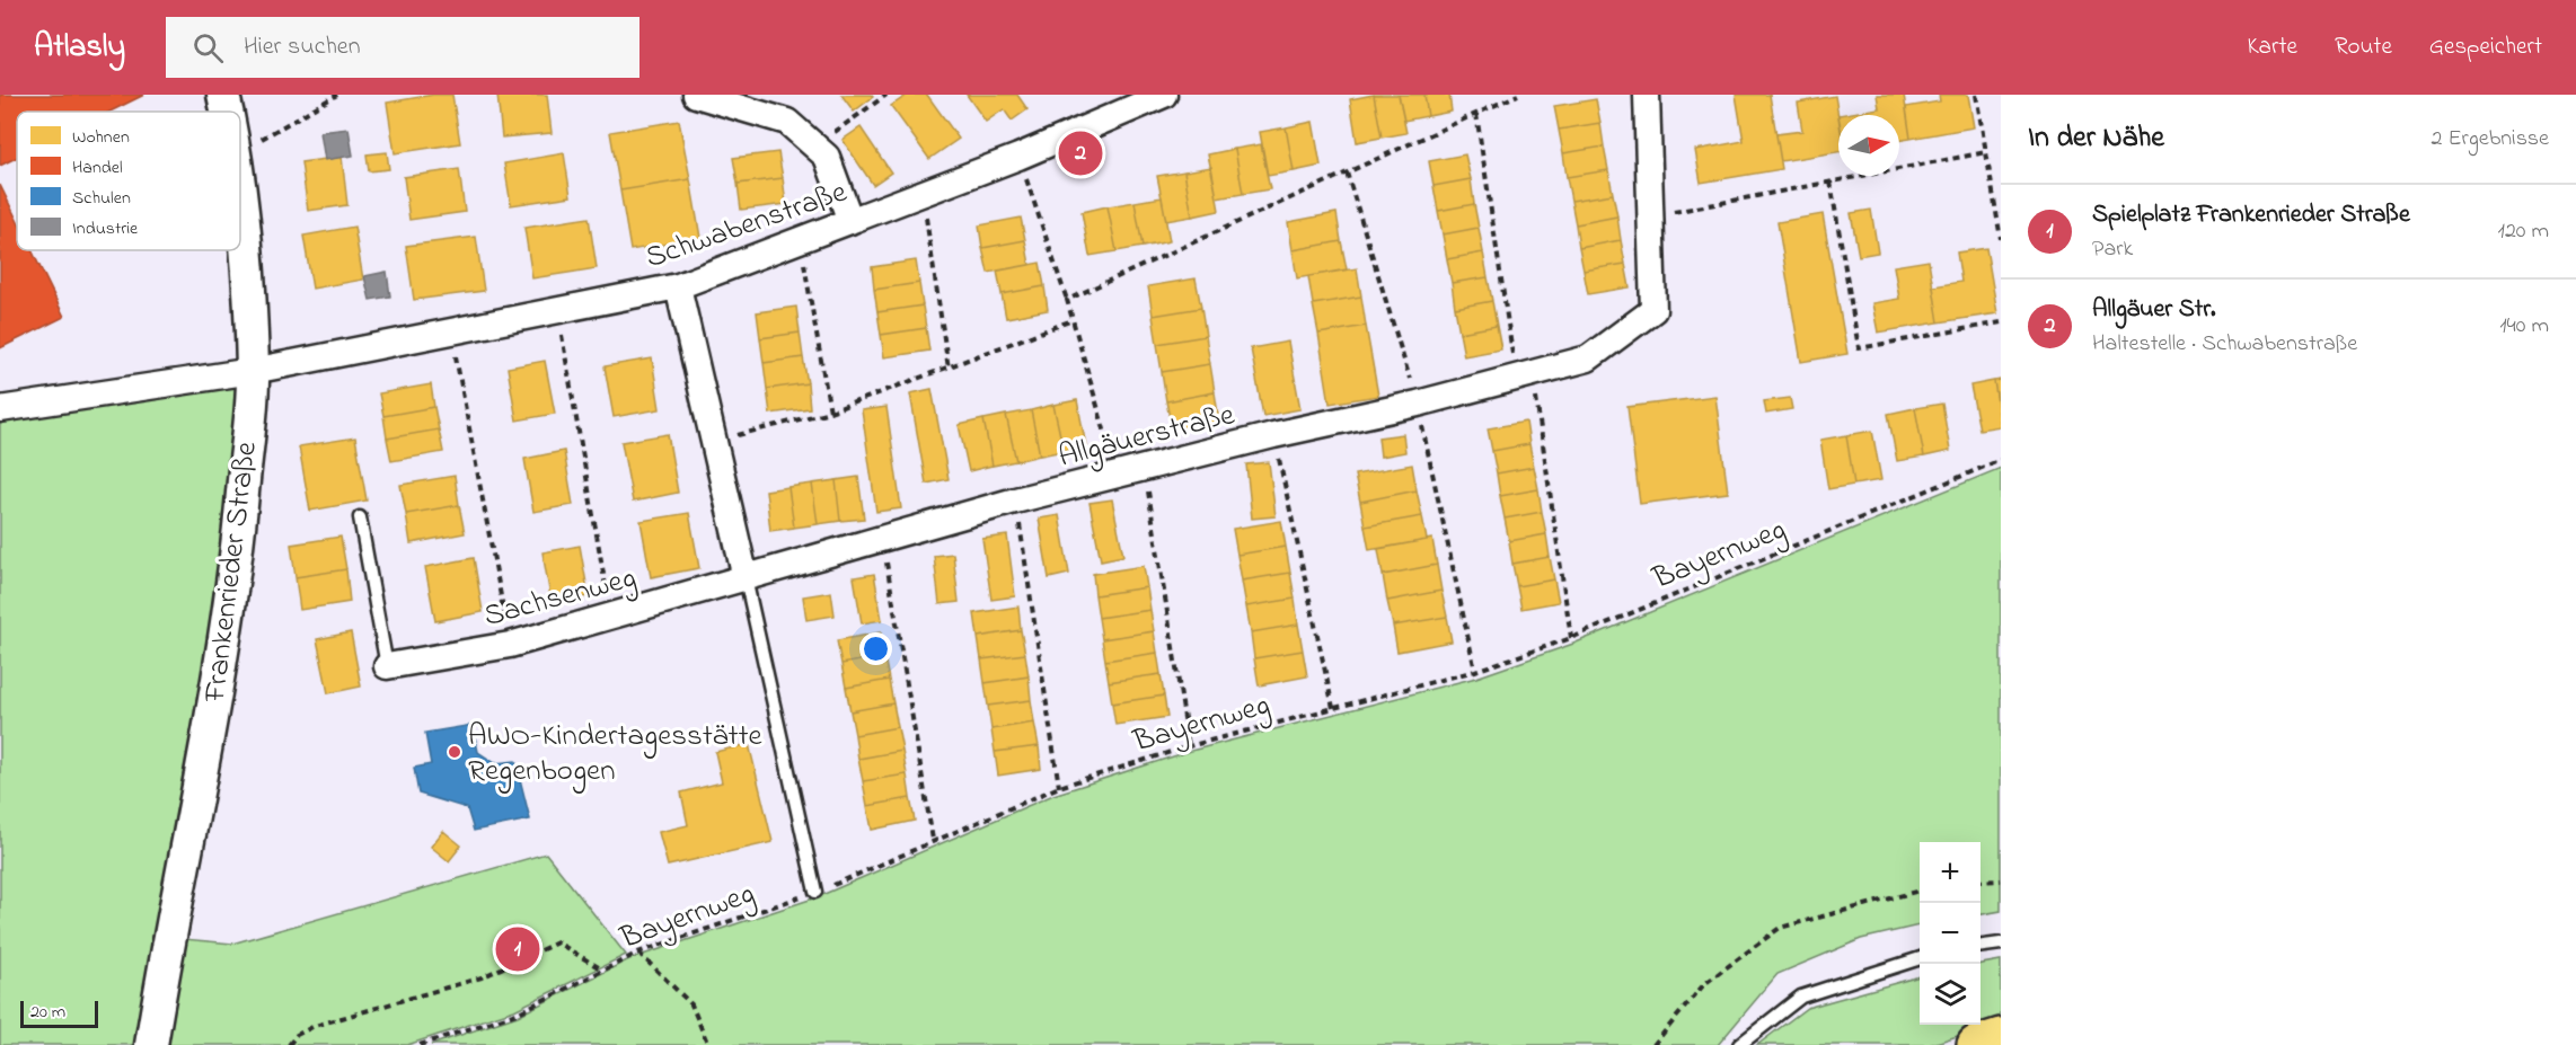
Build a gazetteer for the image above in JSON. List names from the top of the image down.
{
  "streets": {
    "street": [
      "Schwabenstraße",
      "Allgäuerstraße",
      "Frankenrieder Straße",
      "Sachsenweg"
    ],
    "path": ["Bayernweg"]
  },
  "crossings": [
    ["Schwabenstraße", "Frankenrieder Straße"],
    ["Allgäuerstraße", "Sachsenweg"]
  ],
  "places": ["AWO-Kindertagesstätte Regenbogen"],
  "legend": [
    "Wohnen",
    "Handel",
    "Schulen",
    "Industrie"
  ],
  "scale_bar": "20 m",
  "north": "right",
  "page": {
    "header": "Atlasly",
    "search": "Hier suchen",
    "nav": ["Karte", "Route", "Gespeichert"],
    "heading": ["In der Nähe", "2 Ergebnisse"],
    "pins": ["2", "1"],
    "list": [
      {
        "mark": "1",
        "name": "Spielplatz Frankenrieder Straße",
        "note": "Park",
        "value": "120 m"
      },
      {
        "mark": "2",
        "name": "Allgäuer Str.",
        "note": "Haltestelle · Schwabenstraße",
        "value": "140 m"
      }
    ],
    "map_buttons": ["+", "−"],
    "scale": "20 m"
  }
}
